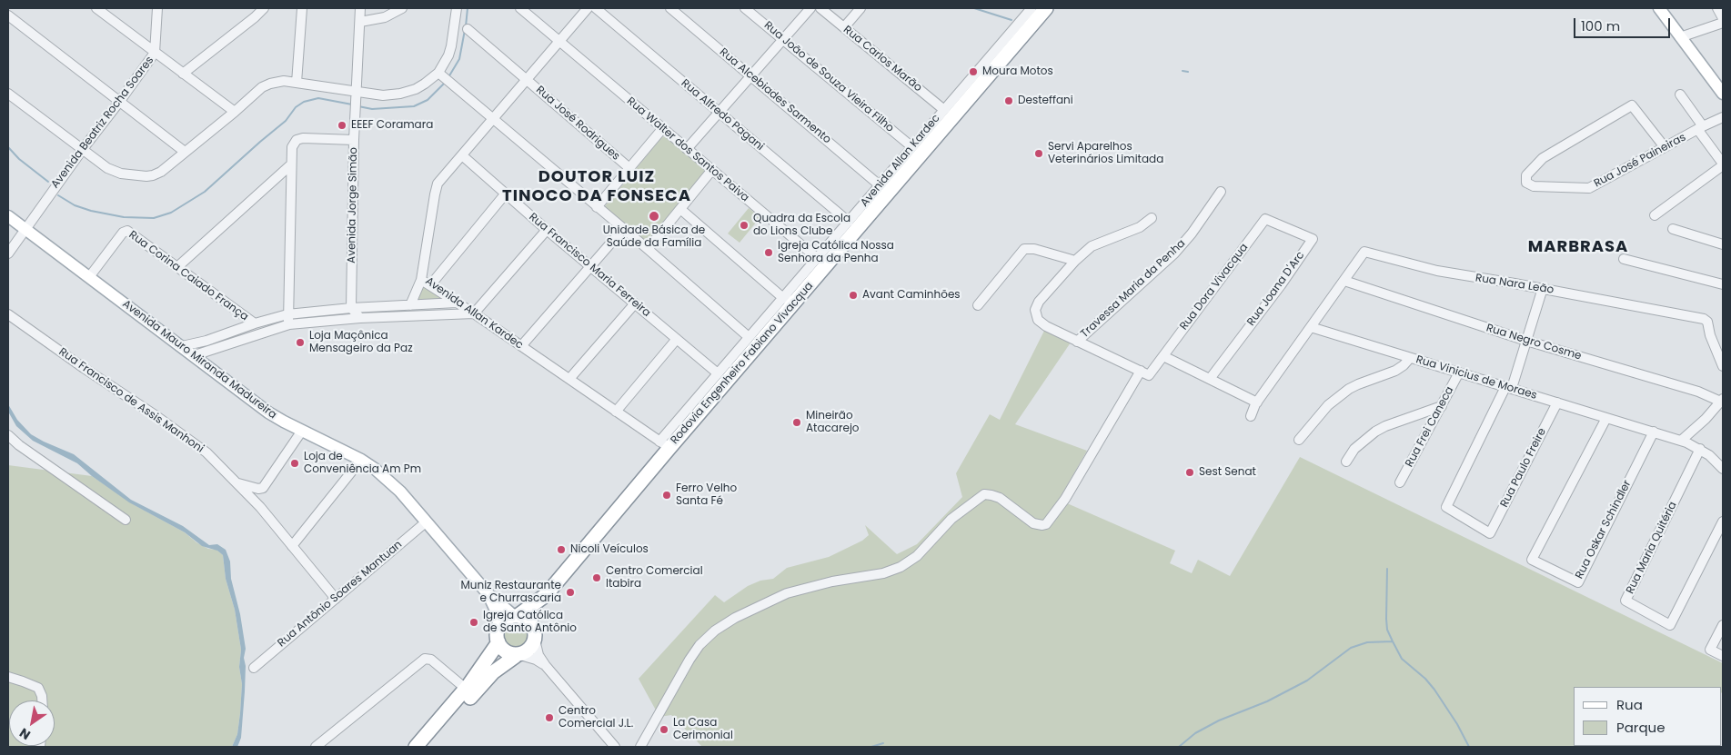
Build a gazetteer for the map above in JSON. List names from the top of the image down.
{
  "streets": {
    "highway": ["Rodovia Engenheiro Fabiano Vivacqua"],
    "main road": ["Avenida Mauro Miranda Madureira"],
    "street": [
      "Rua Carlos Marão",
      "Rua João de Souza Vieira Filho",
      "Rua Alcebiades Sarmento",
      "Rua Alfredo Pagani",
      "Avenida Beatriz Rocha Soares",
      "Rua José Rodrigues",
      "Rua Walter dos Santos Paiva",
      "Avenida Allan Kardec",
      "Rua José Paineiras",
      "Avenida Jorge Simão",
      "Rua Francisco Maria Ferreira",
      "Rua Corina Caiado França",
      "Rua Nara Leão",
      "Rua Dora Vivacqua",
      "Travessa Maria da Penha",
      "Rua Joana D'Arc",
      "Rua Negro Cosme",
      "Rua Vinicius de Moraes",
      "Rua Francisco de Assis Manhoni",
      "Rua Frei Caneca",
      "Rua Paulo Freire",
      "Rua Oskar Schindler",
      "Rua Maria Quitéria",
      "Rua Antônio Soares Mantuan"
    ]
  },
  "crossings": [
    ["Rua Carlos Marão", "Avenida Allan Kardec"],
    ["Rua João de Souza Vieira Filho", "Avenida Allan Kardec"],
    ["Rua Alcebiades Sarmento", "Avenida Allan Kardec"],
    ["Rua Alfredo Pagani", "Avenida Allan Kardec"],
    ["Avenida Beatriz Rocha Soares", "Avenida Mauro Miranda Madureira"],
    ["Rua José Rodrigues", "Avenida Allan Kardec"],
    ["Rua Walter dos Santos Paiva", "Avenida Allan Kardec"],
    ["Avenida Allan Kardec", "Rua Francisco Maria Ferreira"],
    ["Avenida Allan Kardec", "Rodovia Engenheiro Fabiano Vivacqua"],
    ["Rua Corina Caiado França", "Avenida Mauro Miranda Madureira"],
    ["Rua Nara Leão", "Rua Negro Cosme"],
    ["Rua Nara Leão", "Rua Vinicius de Moraes"],
    ["Rua Dora Vivacqua", "Rua Joana D'Arc"],
    ["Avenida Mauro Miranda Madureira", "Rua Antônio Soares Mantuan"],
    ["Rua Vinicius de Moraes", "Rua Frei Caneca"],
    ["Rua Vinicius de Moraes", "Rua Paulo Freire"],
    ["Rua Vinicius de Moraes", "Rua Oskar Schindler"],
    ["Rua Vinicius de Moraes", "Rua Maria Quitéria"],
    ["Rua Francisco de Assis Manhoni", "Rua Antônio Soares Mantuan"]
  ],
  "districts": ["DOUTOR LUIZ TINOCO DA FONSECA", "MARBRASA"],
  "places": [
    "Moura Motos",
    "Desteffani",
    "EEEF Coramara",
    "Servi Aparelhos Veterinários Limitada",
    "Unidade Básica de Saúde da Família",
    "Quadra da Escola do Lions Clube",
    "Igreja Católica Nossa Senhora da Penha",
    "Avant Caminhões",
    "Loja Maçônica Mensageiro da Paz",
    "Mineirão Atacarejo",
    "Loja de Conveniência Am Pm",
    "Sest Senat",
    "Ferro Velho Santa Fé",
    "Nicoli Veículos",
    "Centro Comercial Itabira",
    "Muniz Restaurante e Churrascaria",
    "Igreja Católica de Santo Antônio",
    "Centro Comercial J.L.",
    "La Casa Cerimonial"
  ],
  "legend": ["Rua", "Parque"],
  "scale_bar": "100 m",
  "north": "bottom left"
}
